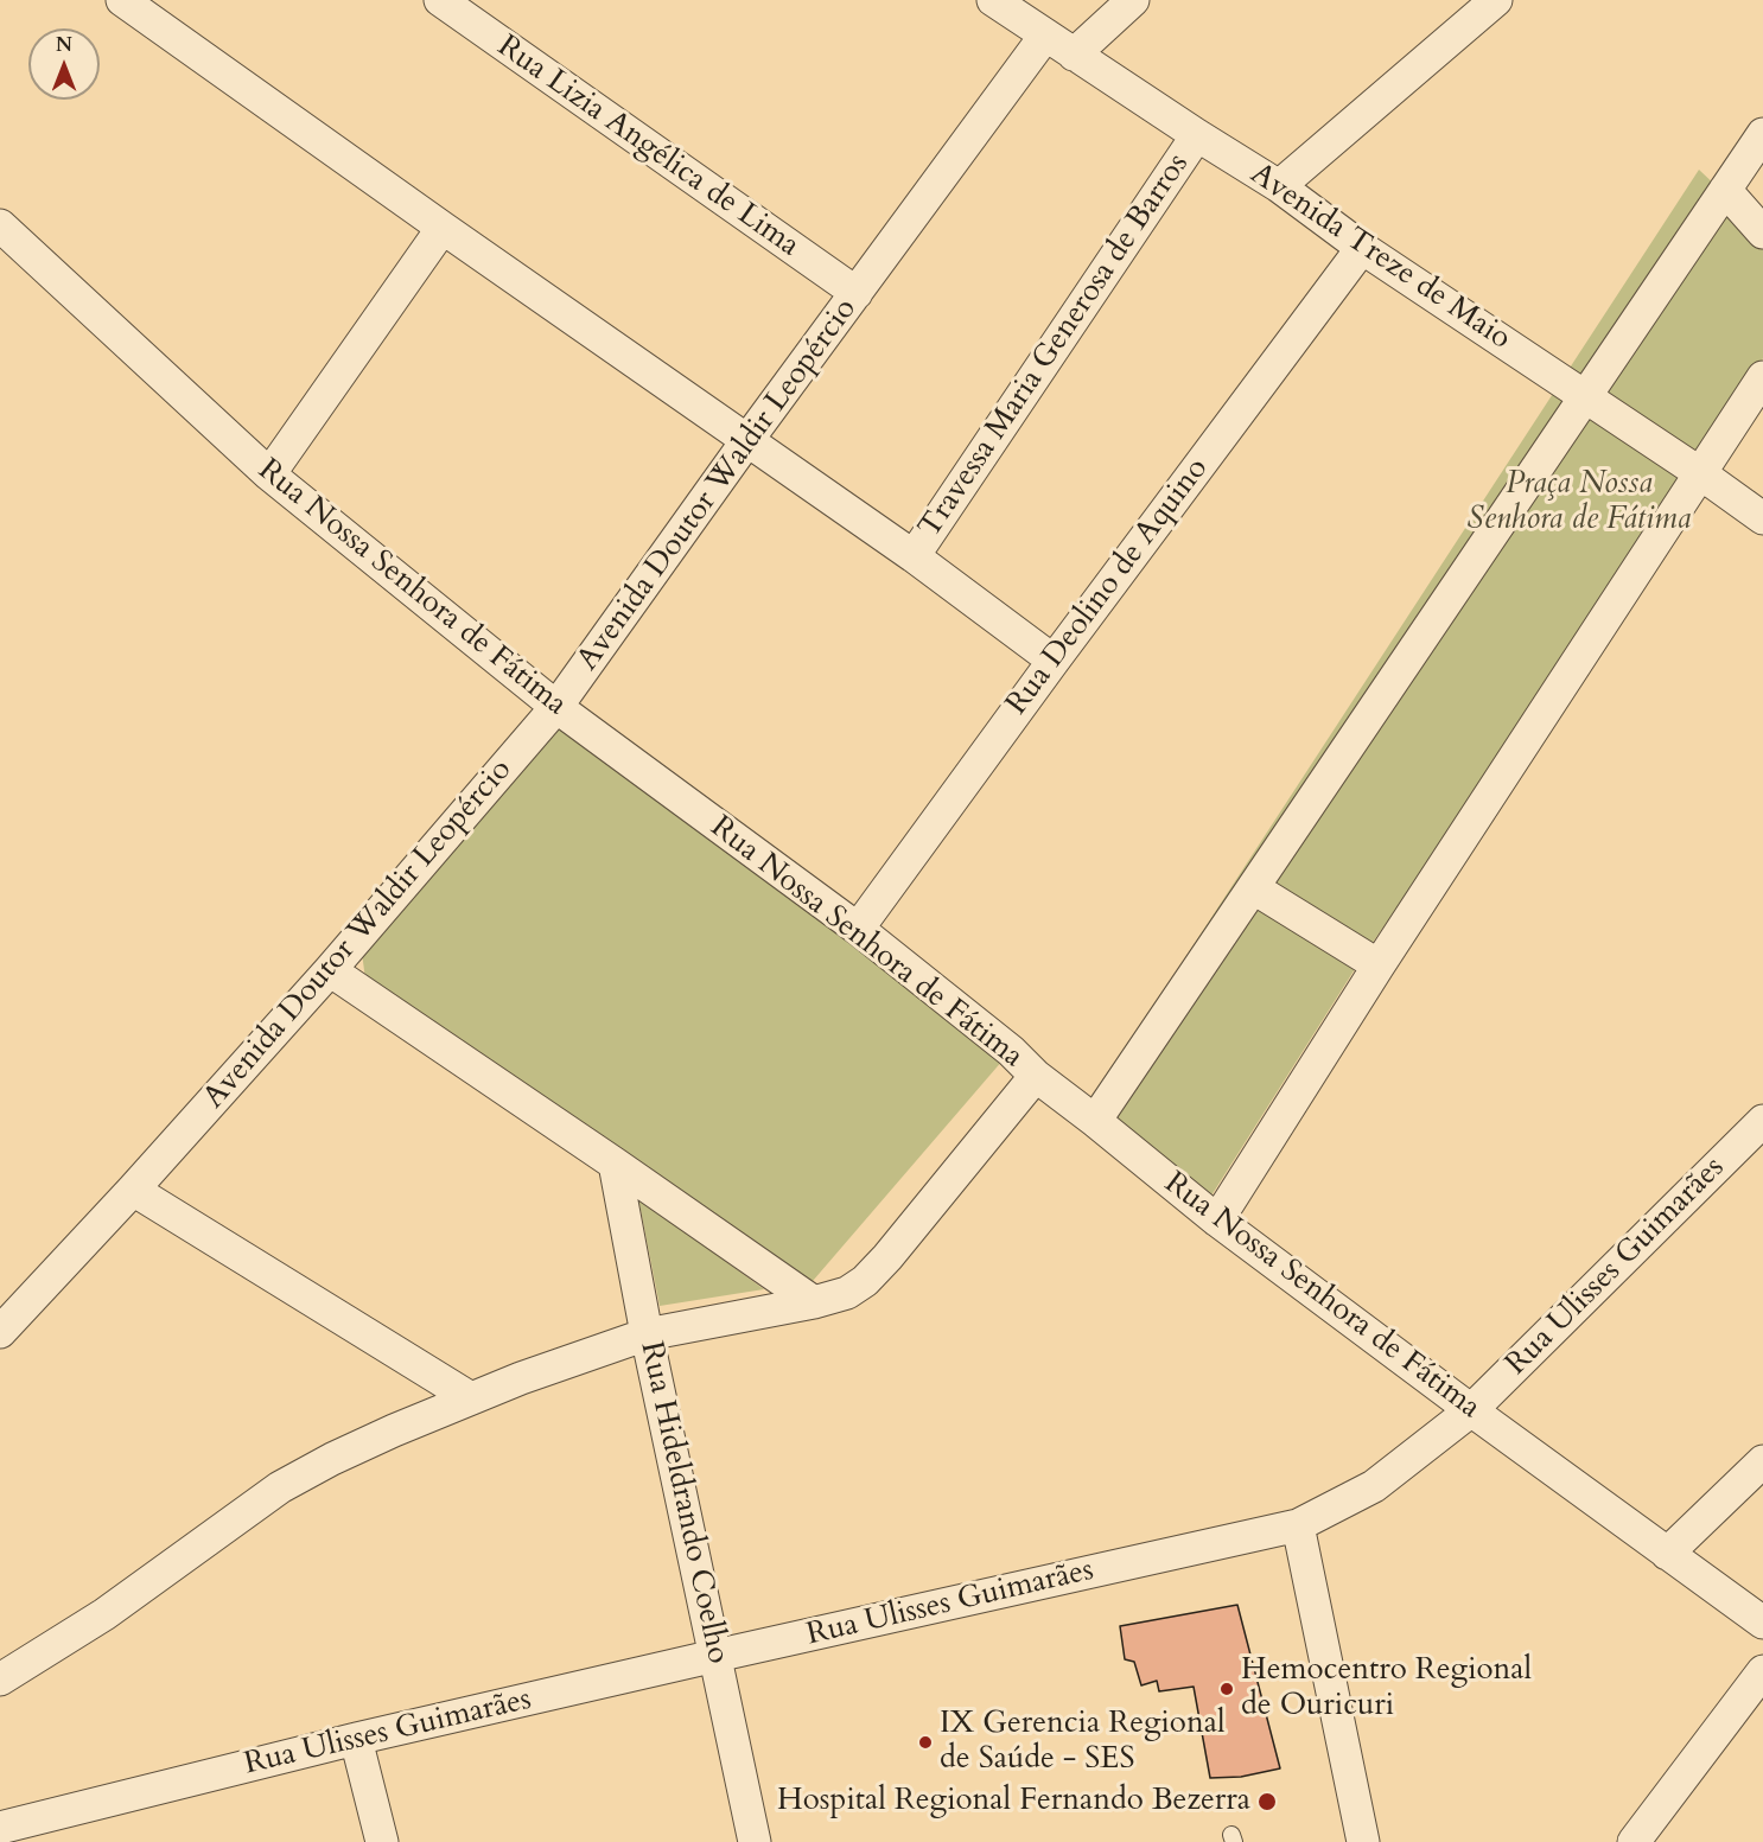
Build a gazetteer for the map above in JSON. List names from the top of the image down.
{
  "streets": {
    "street": [
      "Rua Lizia Angélica de Lima",
      "Avenida Treze de Maio",
      "Travessa Maria Generosa de Barros",
      "Avenida Doutor Waldir Leopércio",
      "Rua Deolino de Aquino",
      "Rua Nossa Senhora de Fátima",
      "Rua Ulisses Guimarães",
      "Rua Hideldrando Coelho"
    ]
  },
  "crossings": [
    ["Rua Lizia Angélica de Lima", "Avenida Doutor Waldir Leopércio"],
    ["Avenida Treze de Maio", "Travessa Maria Generosa de Barros"],
    ["Avenida Treze de Maio", "Avenida Doutor Waldir Leopércio"],
    ["Avenida Treze de Maio", "Rua Deolino de Aquino"],
    ["Avenida Doutor Waldir Leopércio", "Rua Nossa Senhora de Fátima"],
    ["Rua Deolino de Aquino", "Rua Nossa Senhora de Fátima"],
    ["Rua Nossa Senhora de Fátima", "Rua Ulisses Guimarães"],
    ["Rua Ulisses Guimarães", "Rua Hideldrando Coelho"]
  ],
  "parks": ["Praça Nossa Senhora de Fátima"],
  "places": ["Hemocentro Regional de Ouricuri", "IX Gerencia Regional de Saúde - SES", "Hospital Regional Fernando Bezerra"],
  "north": "top"
}
